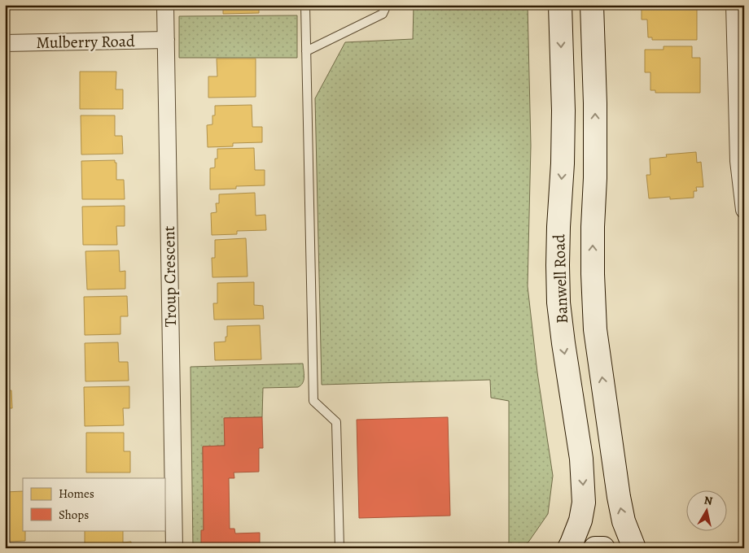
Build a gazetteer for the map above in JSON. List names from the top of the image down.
{
  "streets": {
    "main road": ["Banwell Road"],
    "street": ["Mulberry Road", "Troup Crescent"]
  },
  "crossings": [
    ["Mulberry Road", "Troup Crescent"]
  ],
  "legend": ["Homes", "Shops"],
  "north": "top"
}
